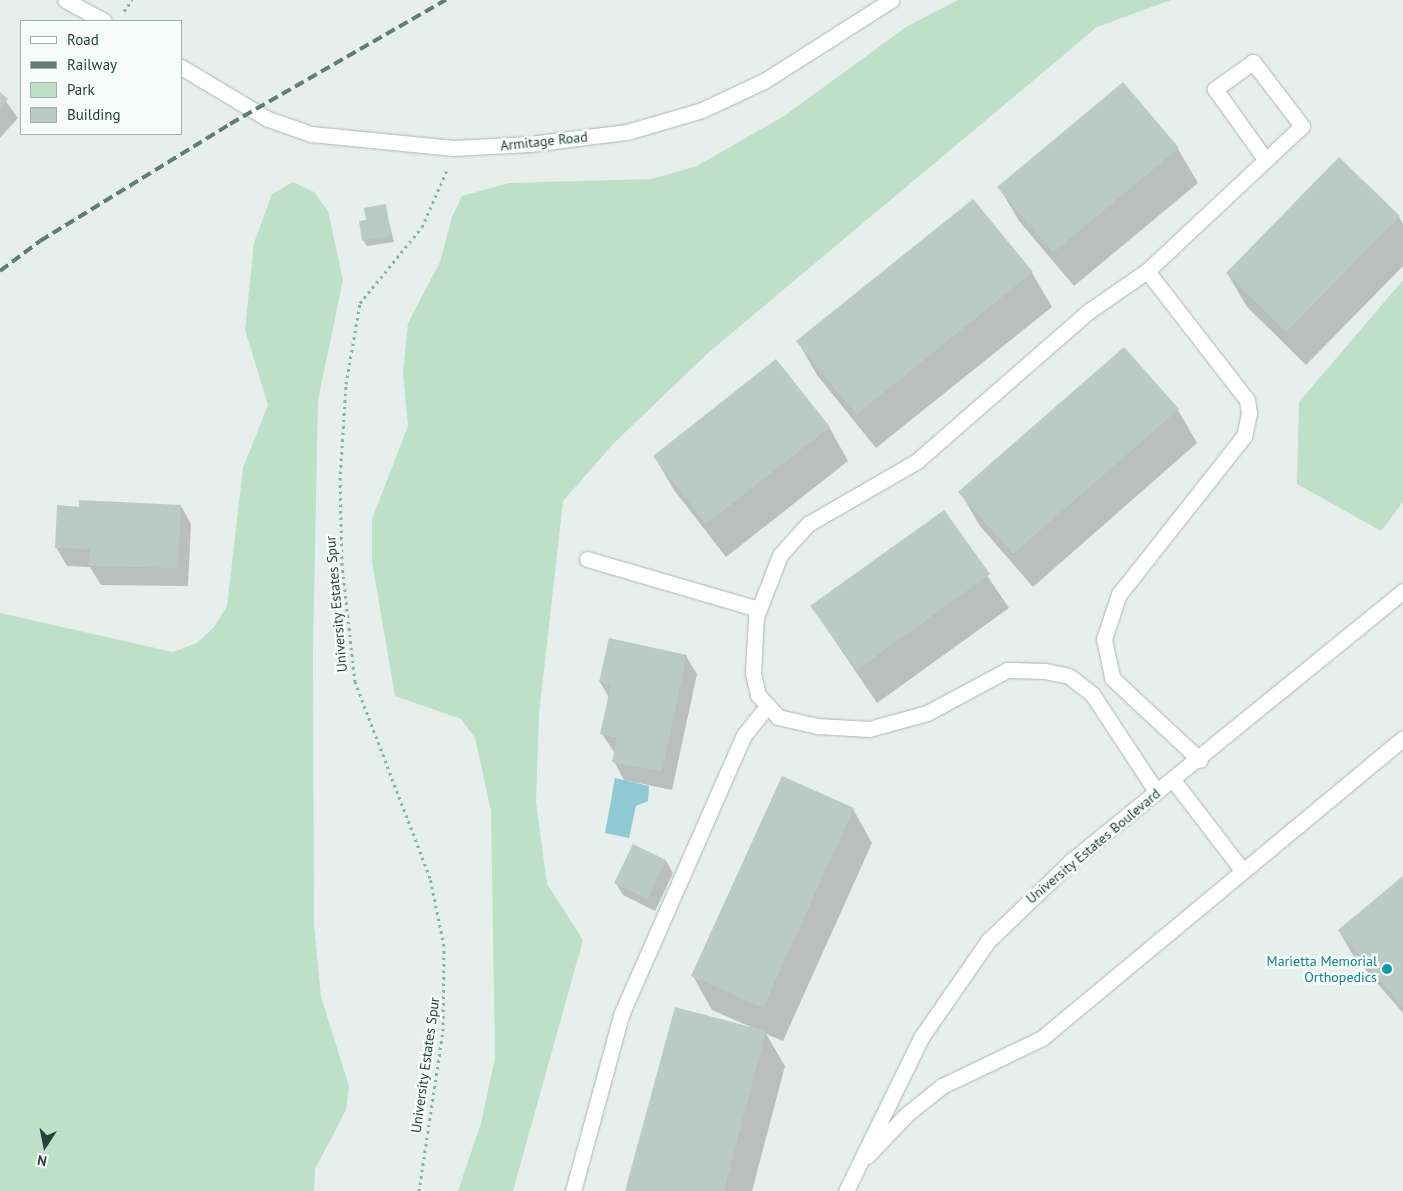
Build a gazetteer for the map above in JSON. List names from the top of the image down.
{
  "streets": {
    "street": ["Armitage Road", "University Estates Boulevard"],
    "path": ["University Estates Spur"]
  },
  "crossings": [
    ["Armitage Road", "University Estates Spur"]
  ],
  "places": ["Marietta Memorial Orthopedics"],
  "legend": [
    "Road",
    "Railway",
    "Park",
    "Building"
  ],
  "north": "bottom"
}
